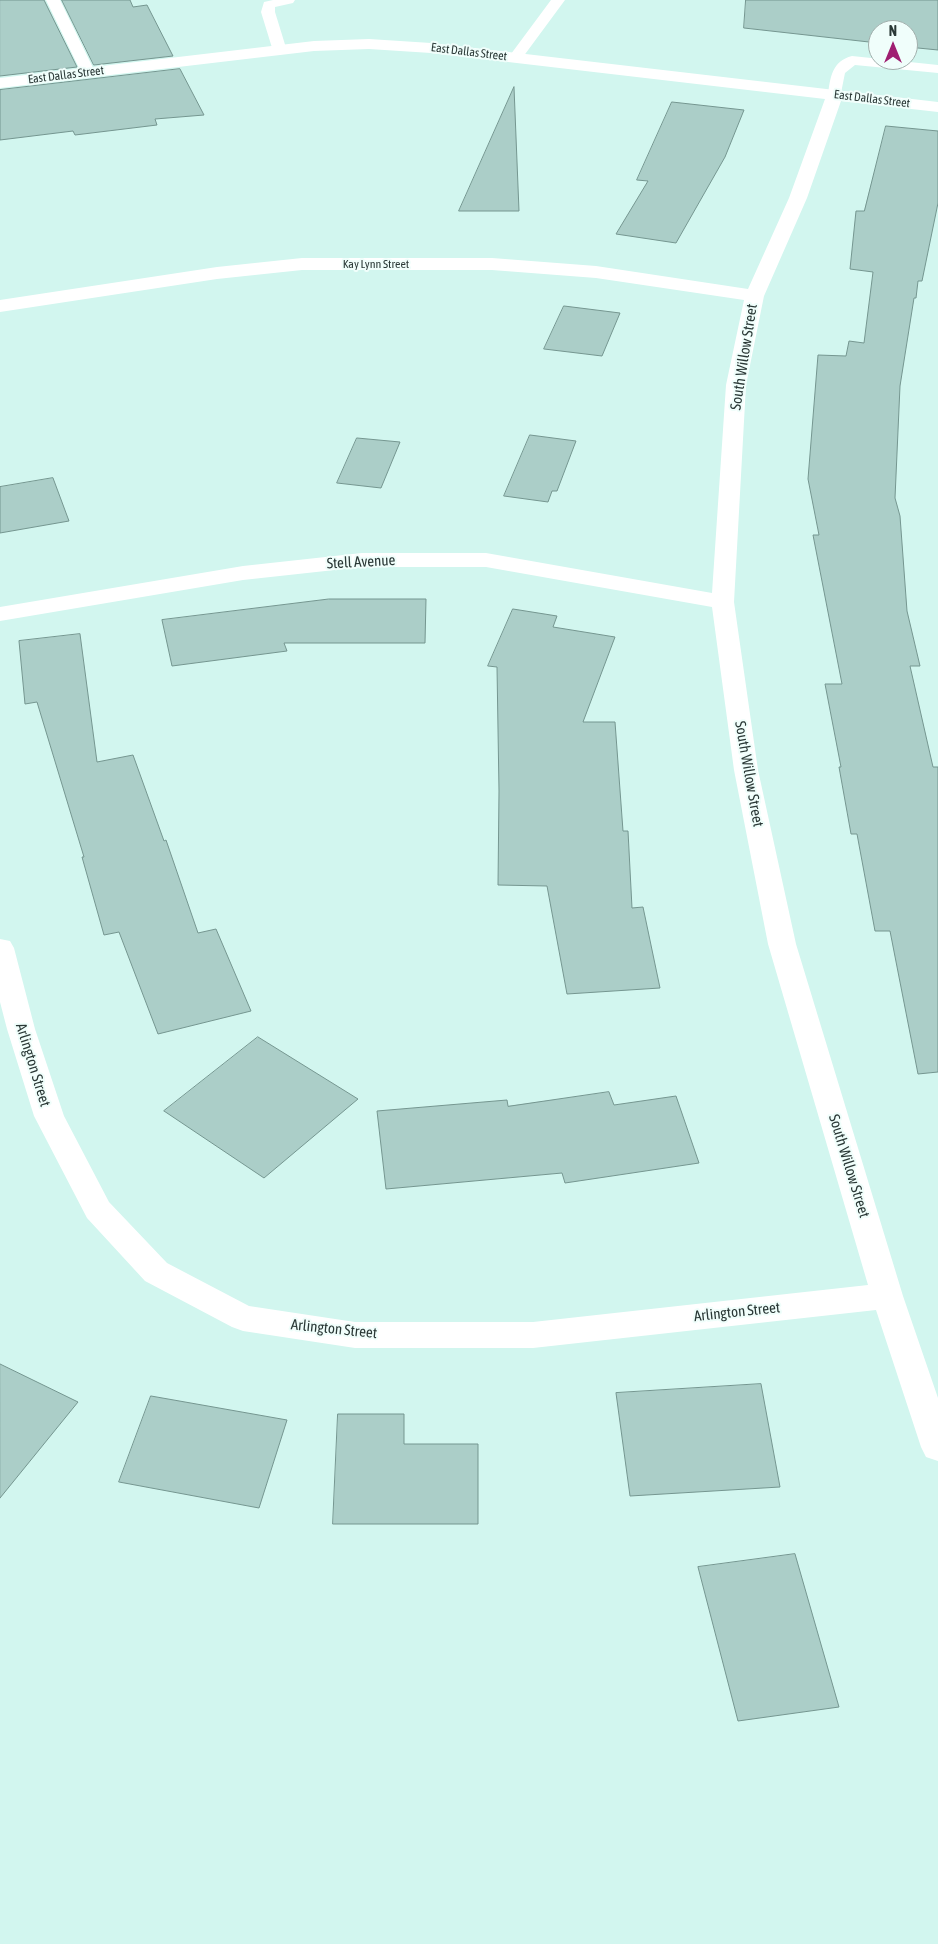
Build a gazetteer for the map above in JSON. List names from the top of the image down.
{
  "streets": {
    "street": [
      "East Dallas Street",
      "Kay Lynn Street",
      "South Willow Street",
      "Stell Avenue",
      "Arlington Street"
    ]
  },
  "crossings": [
    ["East Dallas Street", "South Willow Street"],
    ["Kay Lynn Street", "South Willow Street"],
    ["South Willow Street", "Stell Avenue"],
    ["South Willow Street", "Arlington Street"]
  ],
  "north": "top"
}
